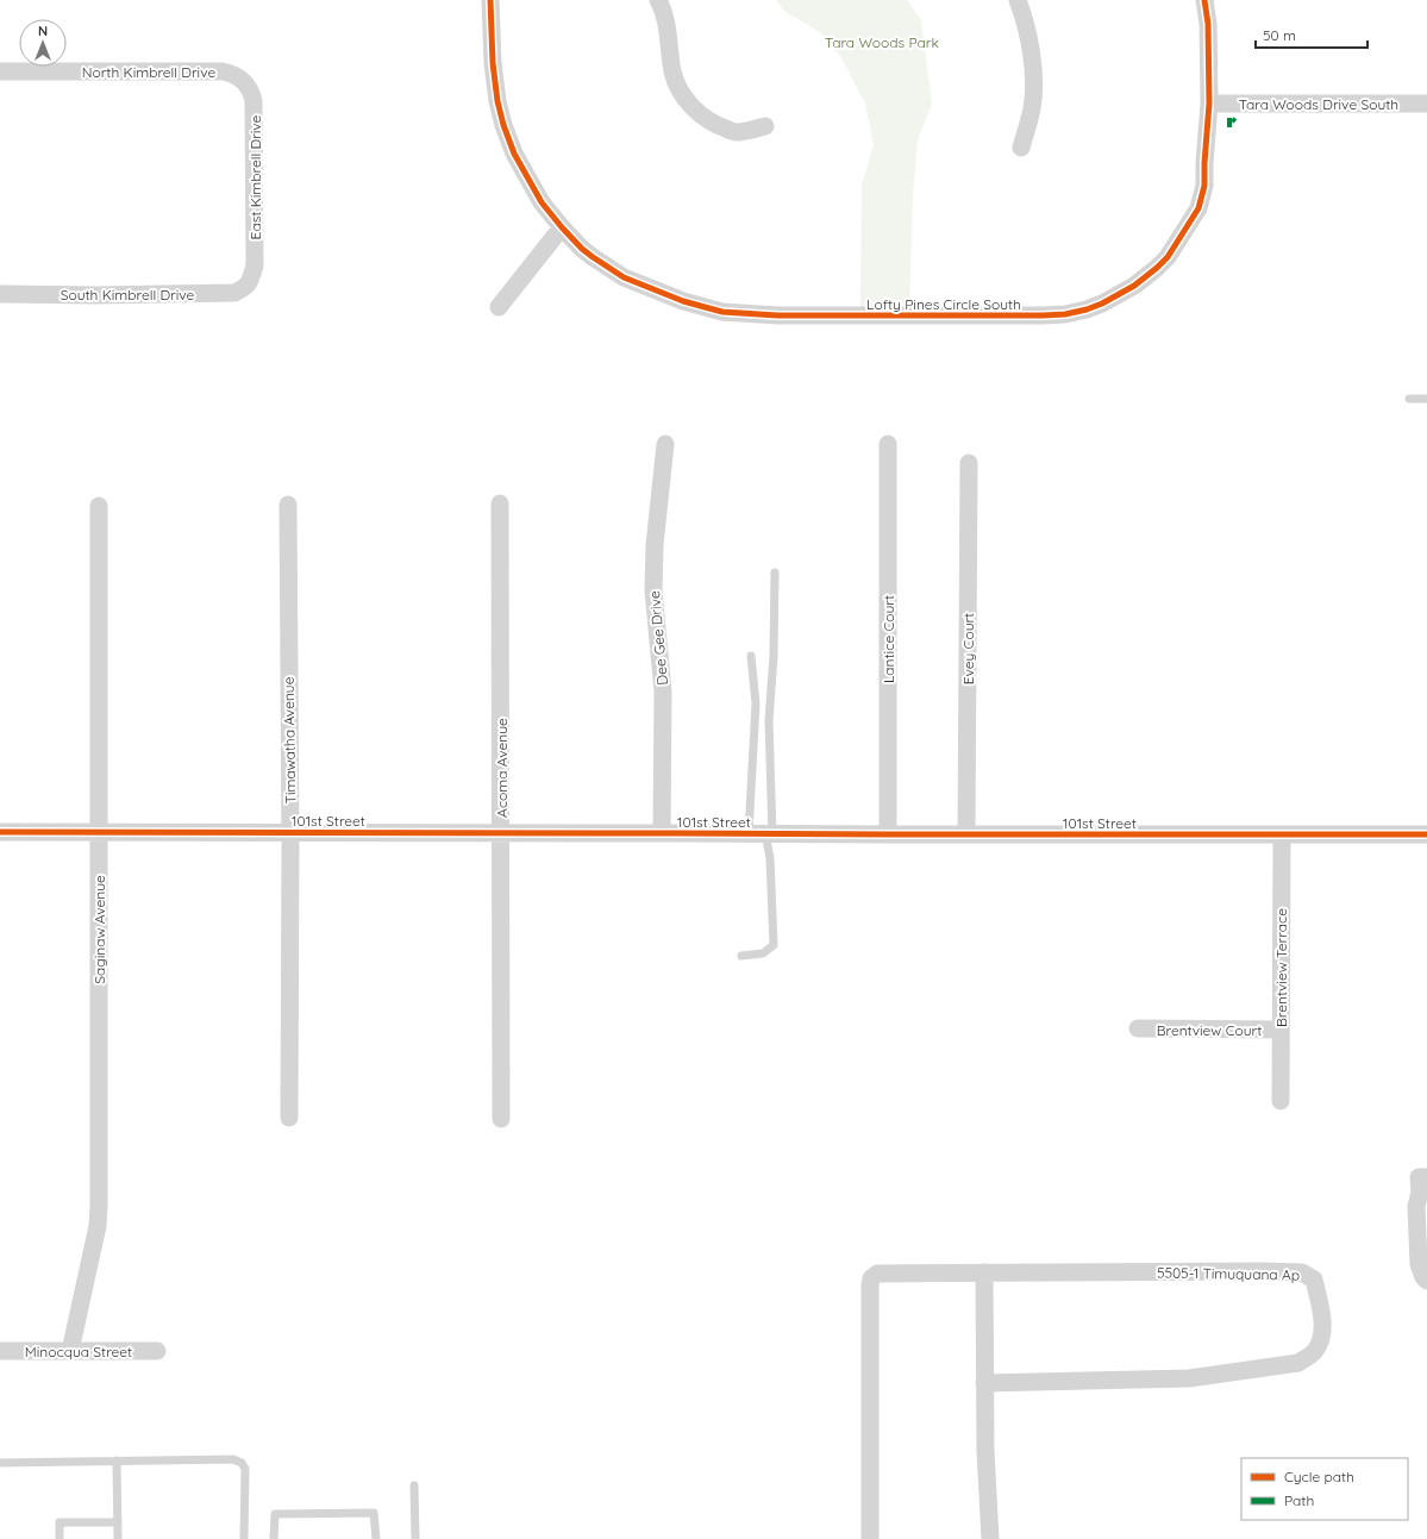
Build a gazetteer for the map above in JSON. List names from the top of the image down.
{
  "streets": {
    "street": [
      "North Kimbrell Drive",
      "Tara Woods Drive South",
      "East Kimbrell Drive",
      "South Kimbrell Drive",
      "Lofty Pines Circle South",
      "Dee Gee Drive",
      "Lantice Court",
      "Evey Court",
      "Timawatha Avenue",
      "Acoma Avenue",
      "101st Street",
      "Saginaw Avenue",
      "Brentview Terrace",
      "Brentview Court",
      "5505-1 Timuquana Ap",
      "Minocqua Street"
    ]
  },
  "crossings": [
    ["North Kimbrell Drive", "East Kimbrell Drive"],
    ["Tara Woods Drive South", "Lofty Pines Circle South"],
    ["East Kimbrell Drive", "South Kimbrell Drive"],
    ["Dee Gee Drive", "101st Street"],
    ["Lantice Court", "101st Street"],
    ["Evey Court", "101st Street"],
    ["Timawatha Avenue", "101st Street"],
    ["Acoma Avenue", "101st Street"],
    ["101st Street", "Saginaw Avenue"],
    ["101st Street", "Brentview Terrace"],
    ["Saginaw Avenue", "Minocqua Street"],
    ["Brentview Terrace", "Brentview Court"]
  ],
  "parks": ["Tara Woods Park"],
  "legend": ["Cycle path", "Path"],
  "scale_bar": "50 m",
  "north": "top"
}
